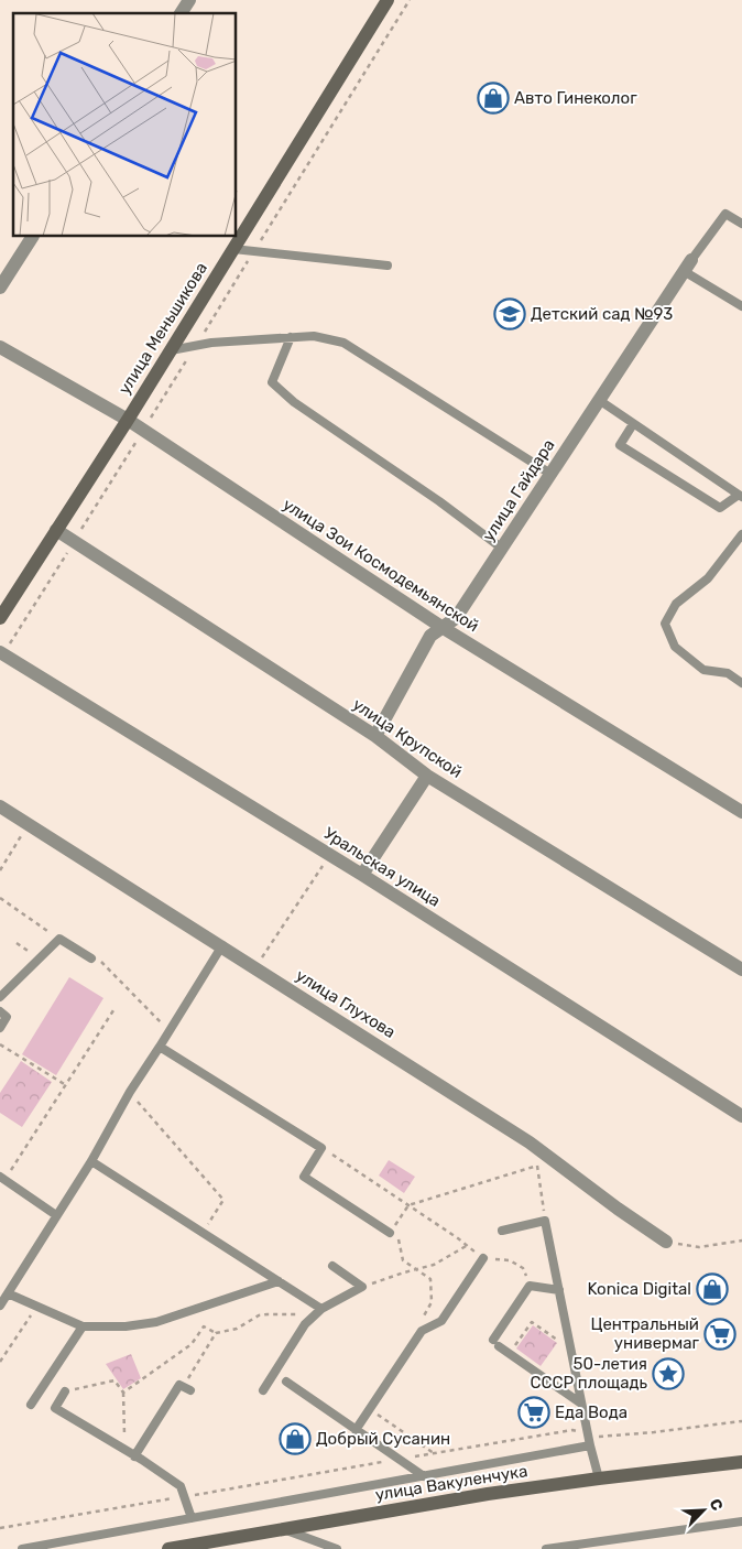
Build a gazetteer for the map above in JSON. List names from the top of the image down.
{
  "streets": {
    "street": [
      "улица Меньшикова",
      "улица Гайдара",
      "улица Зои Космодемьянской",
      "улица Крупской",
      "Уральская улица",
      "улица Глухова",
      "улица Вакуленчука"
    ]
  },
  "crossings": [
    ["улица Меньшикова", "улица Зои Космодемьянской"],
    ["улица Меньшикова", "улица Крупской"],
    ["улица Гайдара", "улица Зои Космодемьянской"],
    ["улица Гайдара", "улица Крупской"]
  ],
  "places": {
    "shop": ["Авто Гинеколог", "Konica Digital", "Добрый Сусанин"],
    "school or university": ["Детский сад №93"],
    "supermarket": ["Центральный универмаг", "Еда Вода"],
    "place": ["50-летия СССР площадь"]
  },
  "north": "top right"
}
